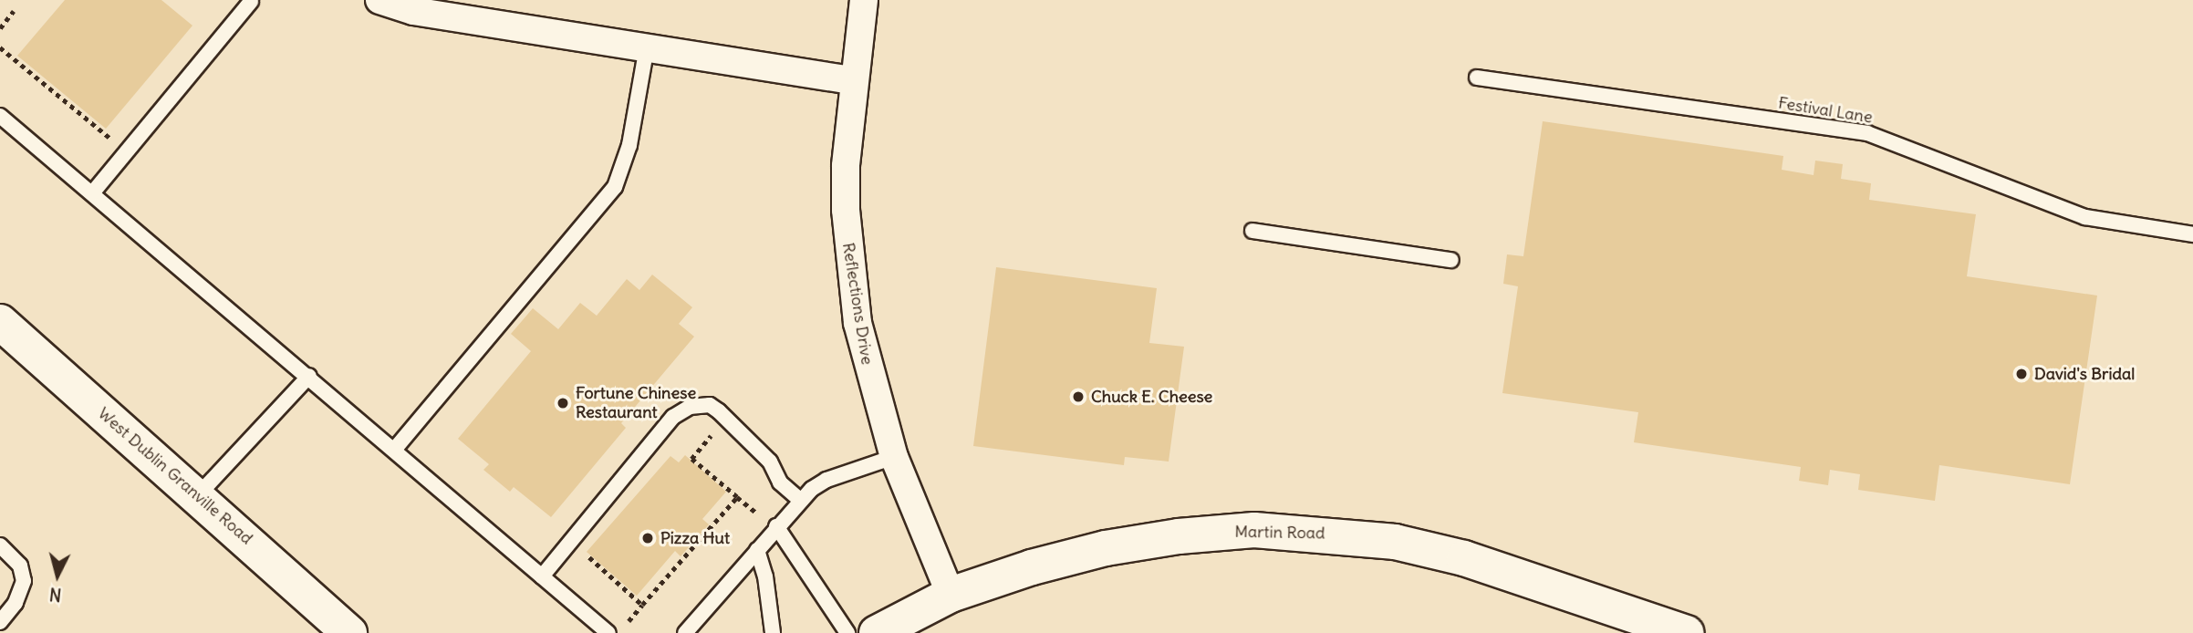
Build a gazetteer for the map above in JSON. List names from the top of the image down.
{
  "streets": {
    "street": ["Reflections Drive", "West Dublin Granville Road", "Martin Road"],
    "lane": ["Festival Lane"]
  },
  "crossings": [
    ["Reflections Drive", "Martin Road"]
  ],
  "places": [
    "David's Bridal",
    "Chuck E. Cheese",
    "Fortune Chinese Restaurant",
    "Pizza Hut"
  ],
  "north": "bottom"
}
